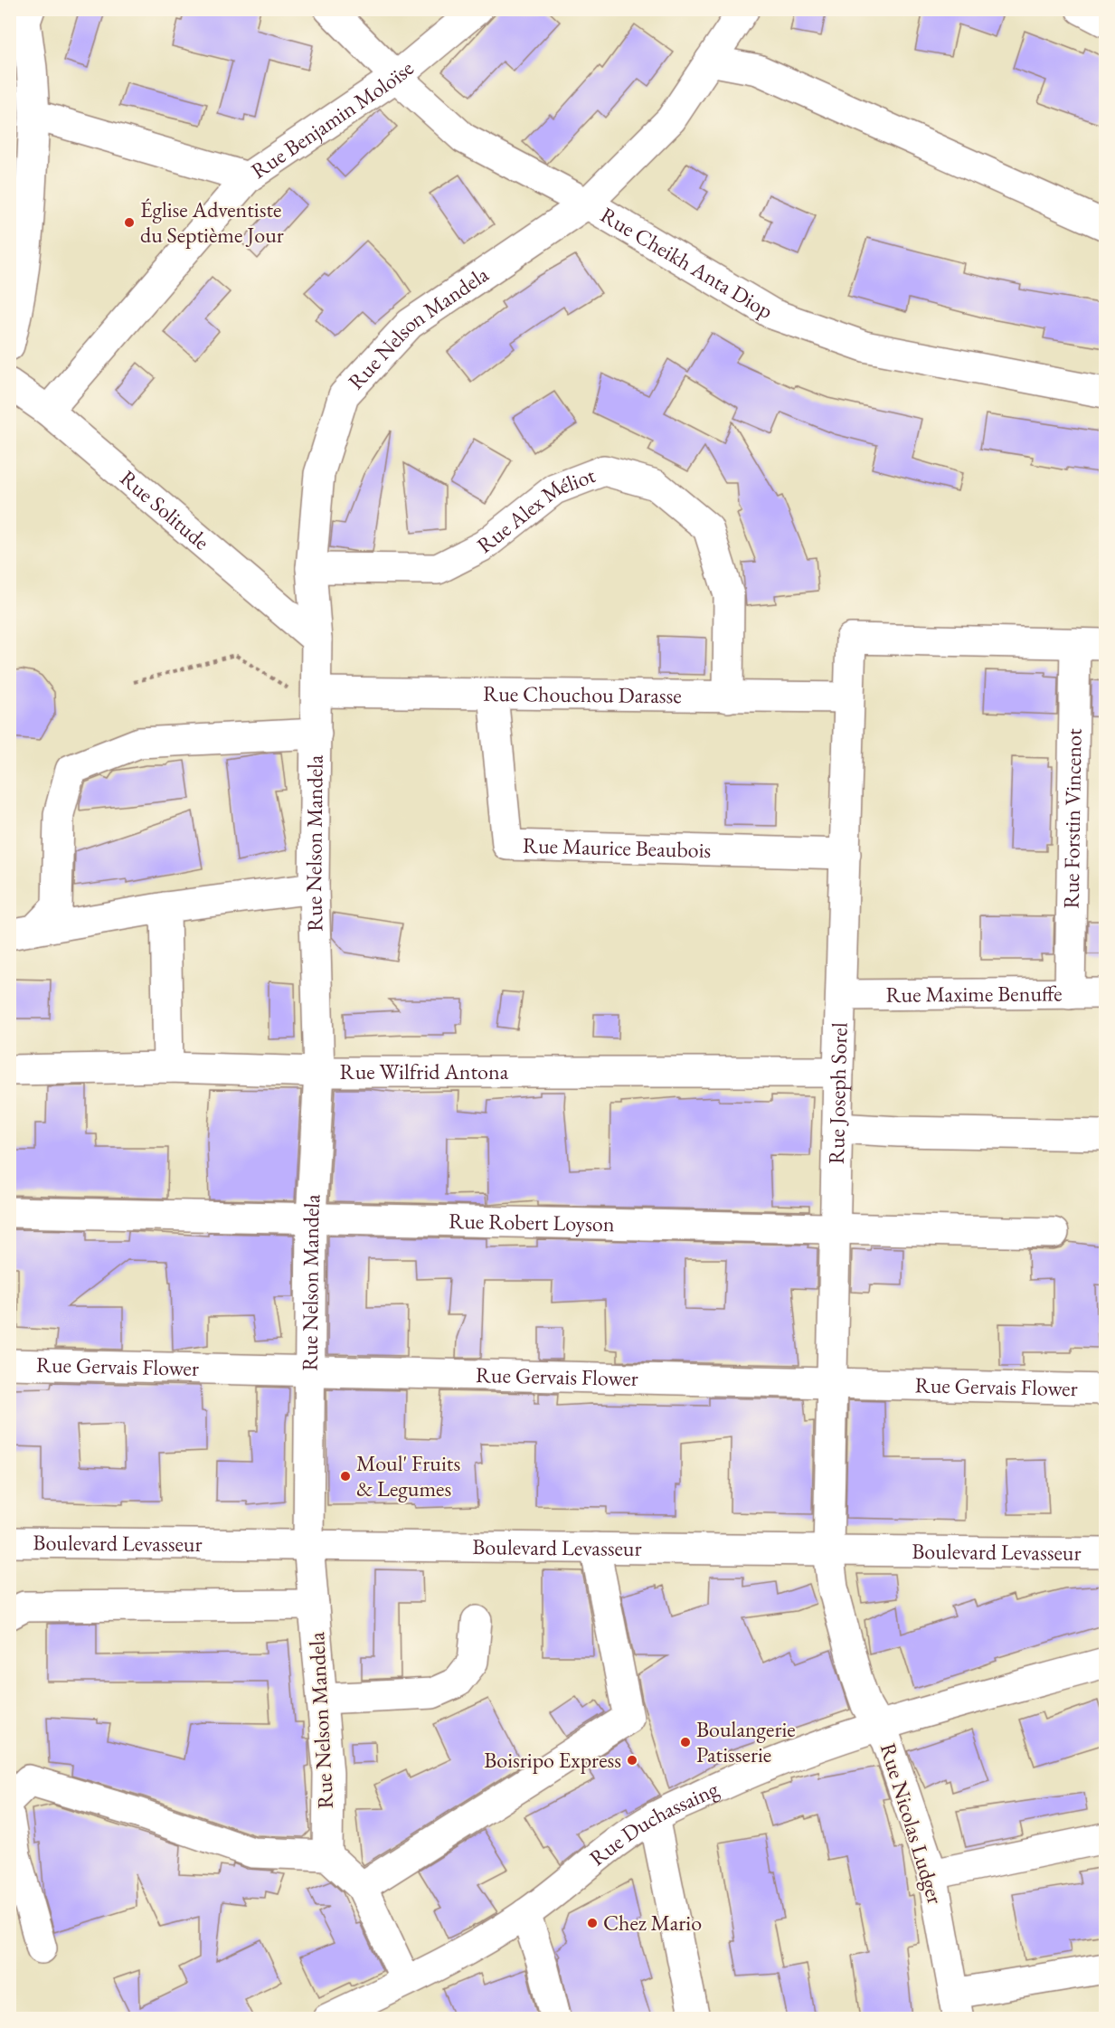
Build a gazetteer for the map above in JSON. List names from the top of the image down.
{
  "streets": {
    "street": [
      "Rue Benjamin Moloïse",
      "Rue Cheikh Anta Diop",
      "Rue Nelson Mandela",
      "Rue Solitude",
      "Rue Alex Méliot",
      "Rue Chouchou Darasse",
      "Rue Forstin Vincenot",
      "Rue Maurice Beaubois",
      "Rue Maxime Benuffe",
      "Rue Wilfrid Antona",
      "Rue Joseph Sorel",
      "Rue Robert Loyson",
      "Rue Gervais Flower",
      "Boulevard Levasseur",
      "Rue Nicolas Ludger",
      "Rue Duchassaing"
    ]
  },
  "crossings": [
    ["Rue Benjamin Moloïse", "Rue Cheikh Anta Diop"],
    ["Rue Benjamin Moloïse", "Rue Solitude"],
    ["Rue Cheikh Anta Diop", "Rue Nelson Mandela"],
    ["Rue Nelson Mandela", "Rue Solitude"],
    ["Rue Nelson Mandela", "Rue Alex Méliot"],
    ["Rue Nelson Mandela", "Rue Chouchou Darasse"],
    ["Rue Nelson Mandela", "Rue Wilfrid Antona"],
    ["Rue Nelson Mandela", "Rue Robert Loyson"],
    ["Rue Nelson Mandela", "Rue Gervais Flower"],
    ["Rue Nelson Mandela", "Boulevard Levasseur"],
    ["Rue Alex Méliot", "Rue Chouchou Darasse"],
    ["Rue Chouchou Darasse", "Rue Maurice Beaubois"],
    ["Rue Chouchou Darasse", "Rue Joseph Sorel"],
    ["Rue Forstin Vincenot", "Rue Maxime Benuffe"],
    ["Rue Forstin Vincenot", "Rue Joseph Sorel"],
    ["Rue Maurice Beaubois", "Rue Joseph Sorel"],
    ["Rue Maxime Benuffe", "Rue Joseph Sorel"],
    ["Rue Wilfrid Antona", "Rue Joseph Sorel"],
    ["Rue Joseph Sorel", "Rue Robert Loyson"],
    ["Rue Joseph Sorel", "Rue Gervais Flower"],
    ["Rue Joseph Sorel", "Boulevard Levasseur"],
    ["Rue Joseph Sorel", "Rue Nicolas Ludger"],
    ["Boulevard Levasseur", "Rue Nicolas Ludger"],
    ["Rue Nicolas Ludger", "Rue Duchassaing"]
  ],
  "places": [
    "Église Adventiste du Septième Jour",
    "Moul' Fruits & Legumes",
    "Boulangerie Patisserie",
    "Boisripo Express",
    "Chez Mario"
  ]
}
